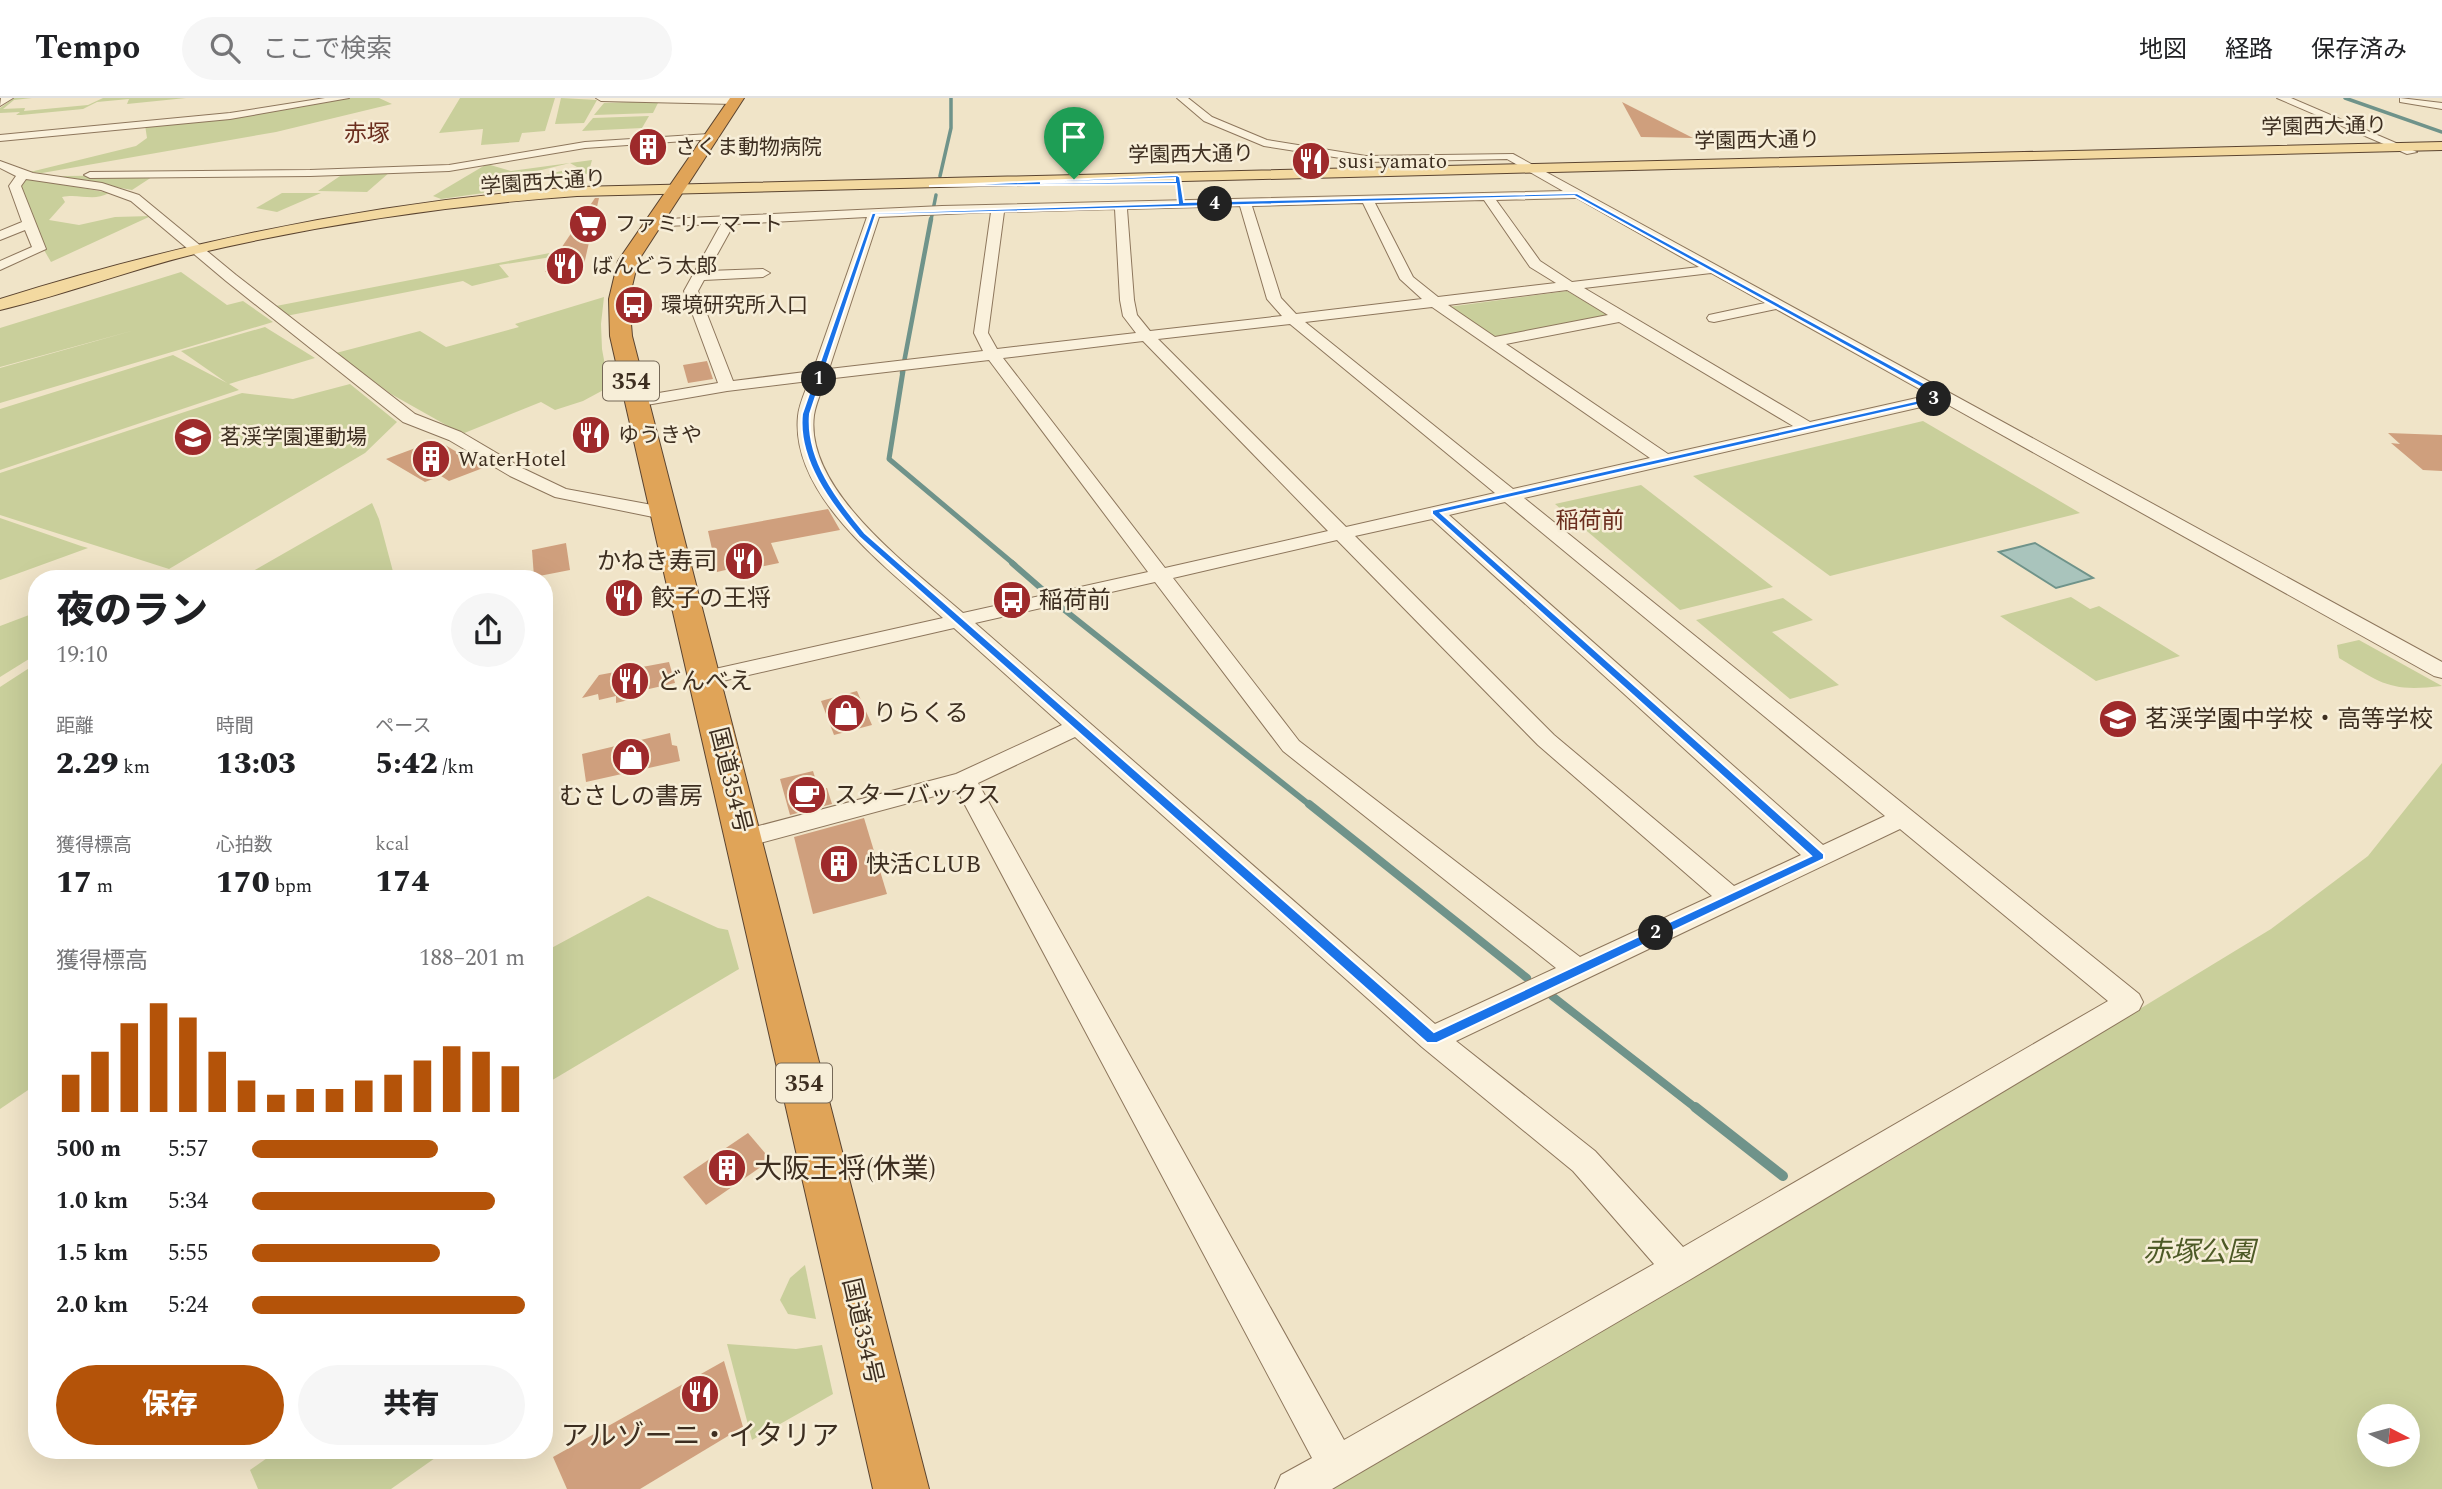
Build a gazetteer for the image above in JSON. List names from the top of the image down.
{
  "streets": {
    "highway": ["354", "国道354号"],
    "main road": ["学園西大通り"]
  },
  "crossings": [
    ["学園西大通り", "国道354号"]
  ],
  "districts": ["赤塚", "稲荷前"],
  "parks": ["赤塚公園"],
  "places": {
    "building": [
      "さくま動物病院",
      "WaterHotel",
      "快活CLUB",
      "大阪王将(休業)"
    ],
    "restaurant": [
      "susi yamato",
      "ばんどう太郎",
      "ゆうきや",
      "かねき寿司",
      "餃子の王将",
      "どんべえ",
      "アルゾーニ・イタリア"
    ],
    "supermarket": ["ファミリーマート"],
    "bus stop": ["環境研究所入口", "稲荷前"],
    "school or university": ["茗渓学園運動場", "茗渓学園中学校・高等学校"],
    "shop": ["りらくる", "むさしの書房"],
    "cafe": ["スターバックス"]
  },
  "north": "right",
  "page": {
    "header": "Tempo",
    "search": "ここで検索",
    "nav": ["地図", "経路", "保存済み"],
    "pins": [
      "4",
      "1",
      "3",
      "2"
    ],
    "heading": ["夜のラン", "19:10"],
    "stats": [
      ["距離", "2.29 km"],
      ["時間", "13:03"],
      ["ペース", "5:42 /km"],
      ["獲得標高", "17 m"],
      ["心拍数", "170 bpm"],
      ["kcal", "174"]
    ],
    "chart": ["獲得標高", "188–201 m"],
    "list": [
      {
        "name": "500 m",
        "note": "5:57"
      },
      {
        "name": "1.0 km",
        "note": "5:34"
      },
      {
        "name": "1.5 km",
        "note": "5:55"
      },
      {
        "name": "2.0 km",
        "note": "5:24"
      }
    ],
    "buttons": ["保存", "共有"]
  }
}
